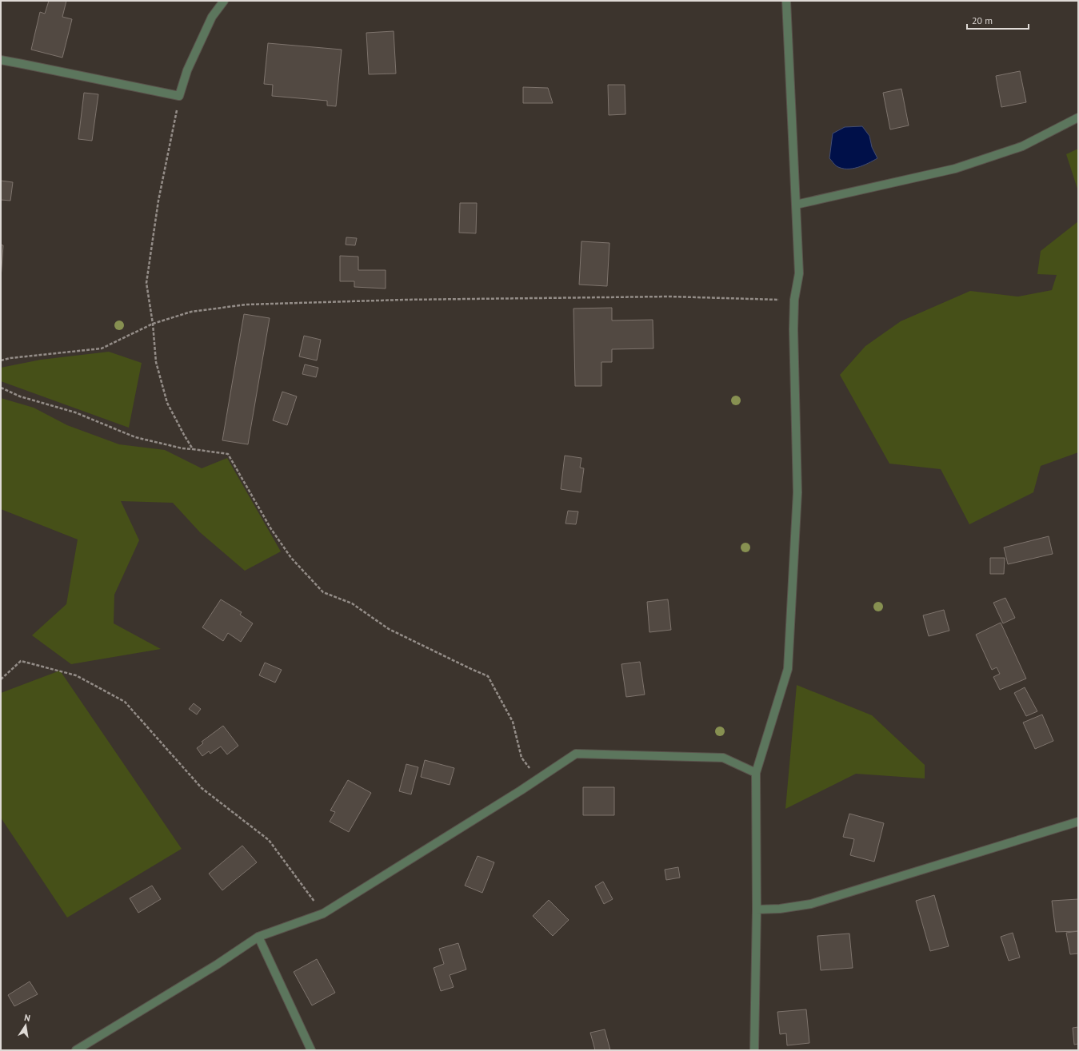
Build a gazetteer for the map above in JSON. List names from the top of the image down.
{
  "scale_bar": "20 m",
  "north": "top"
}
